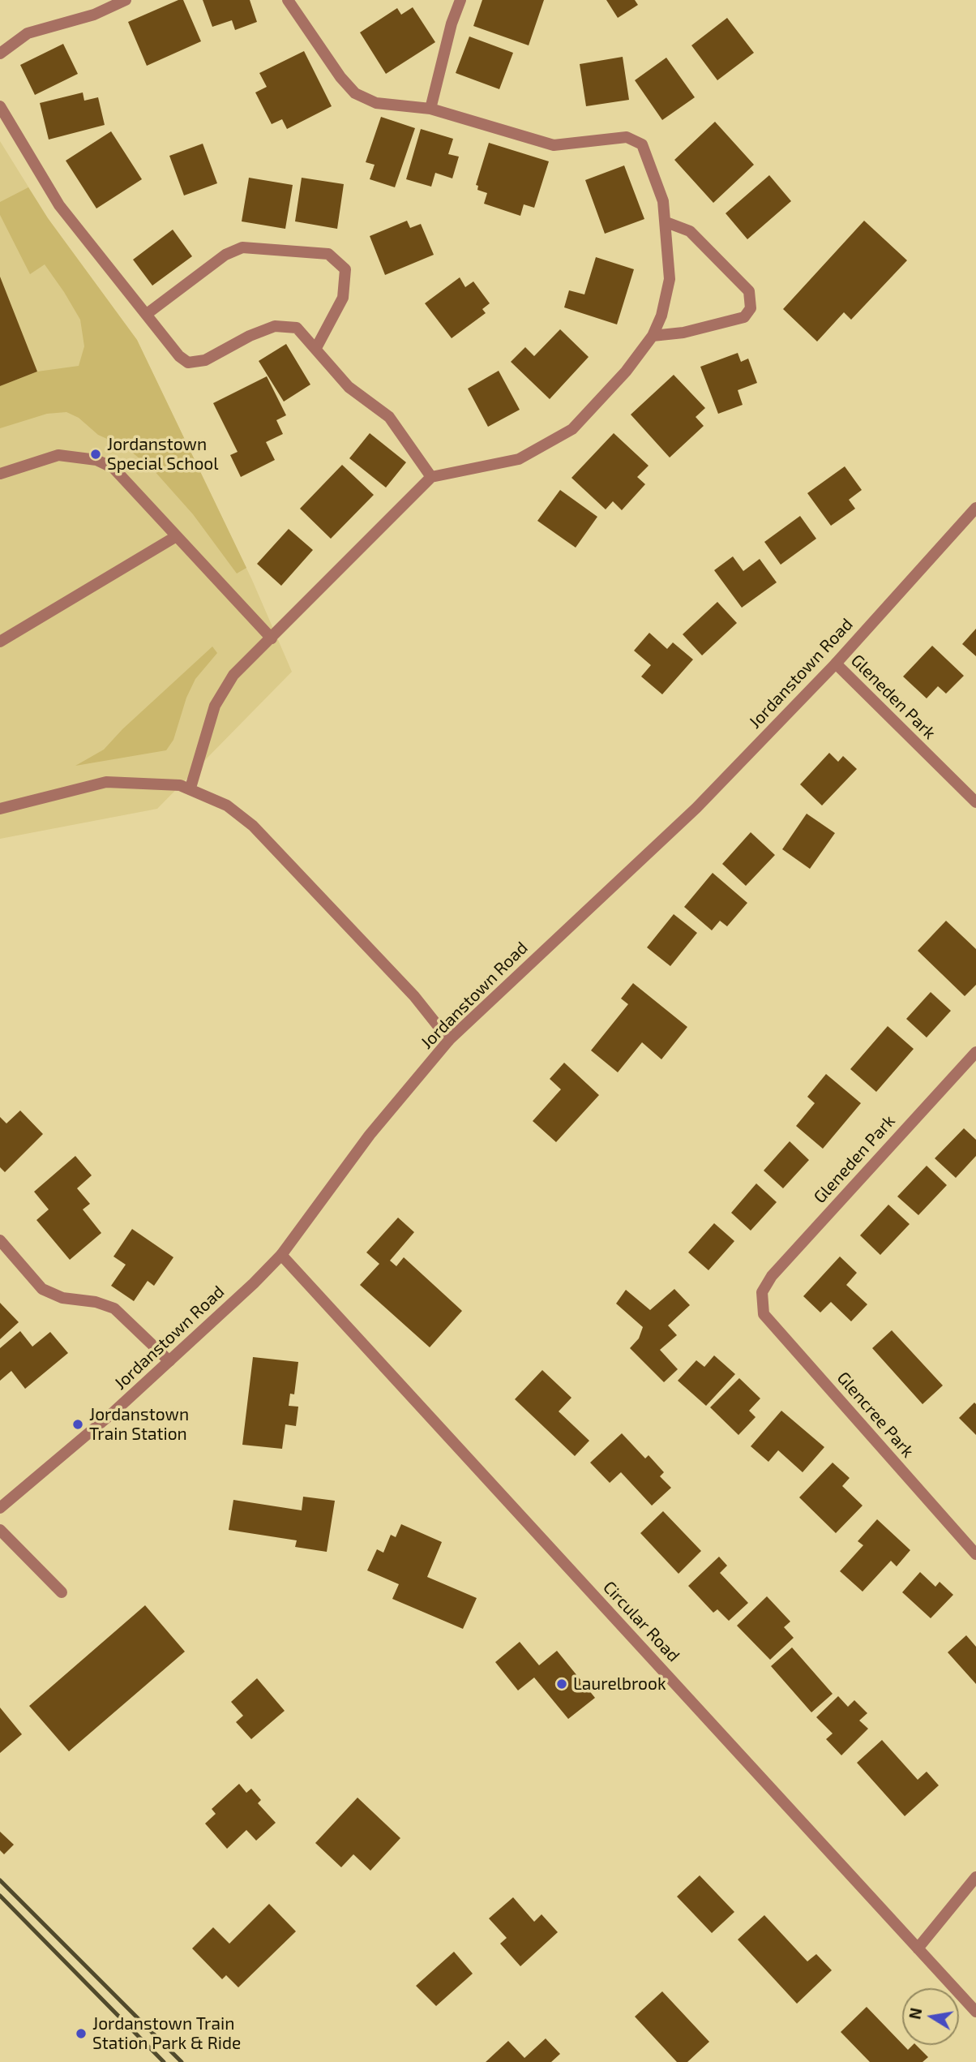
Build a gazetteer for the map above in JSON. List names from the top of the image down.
{
  "streets": {
    "street": [
      "Jordanstown Road",
      "Gleneden Park",
      "Glencree Park",
      "Circular Road"
    ]
  },
  "crossings": [
    ["Jordanstown Road", "Gleneden Park"],
    ["Jordanstown Road", "Circular Road"],
    ["Gleneden Park", "Glencree Park"]
  ],
  "places": [
    "Jordanstown Special School",
    "Jordanstown Train Station",
    "Laurelbrook",
    "Jordanstown Train Station Park & Ride"
  ],
  "north": "left"
}
